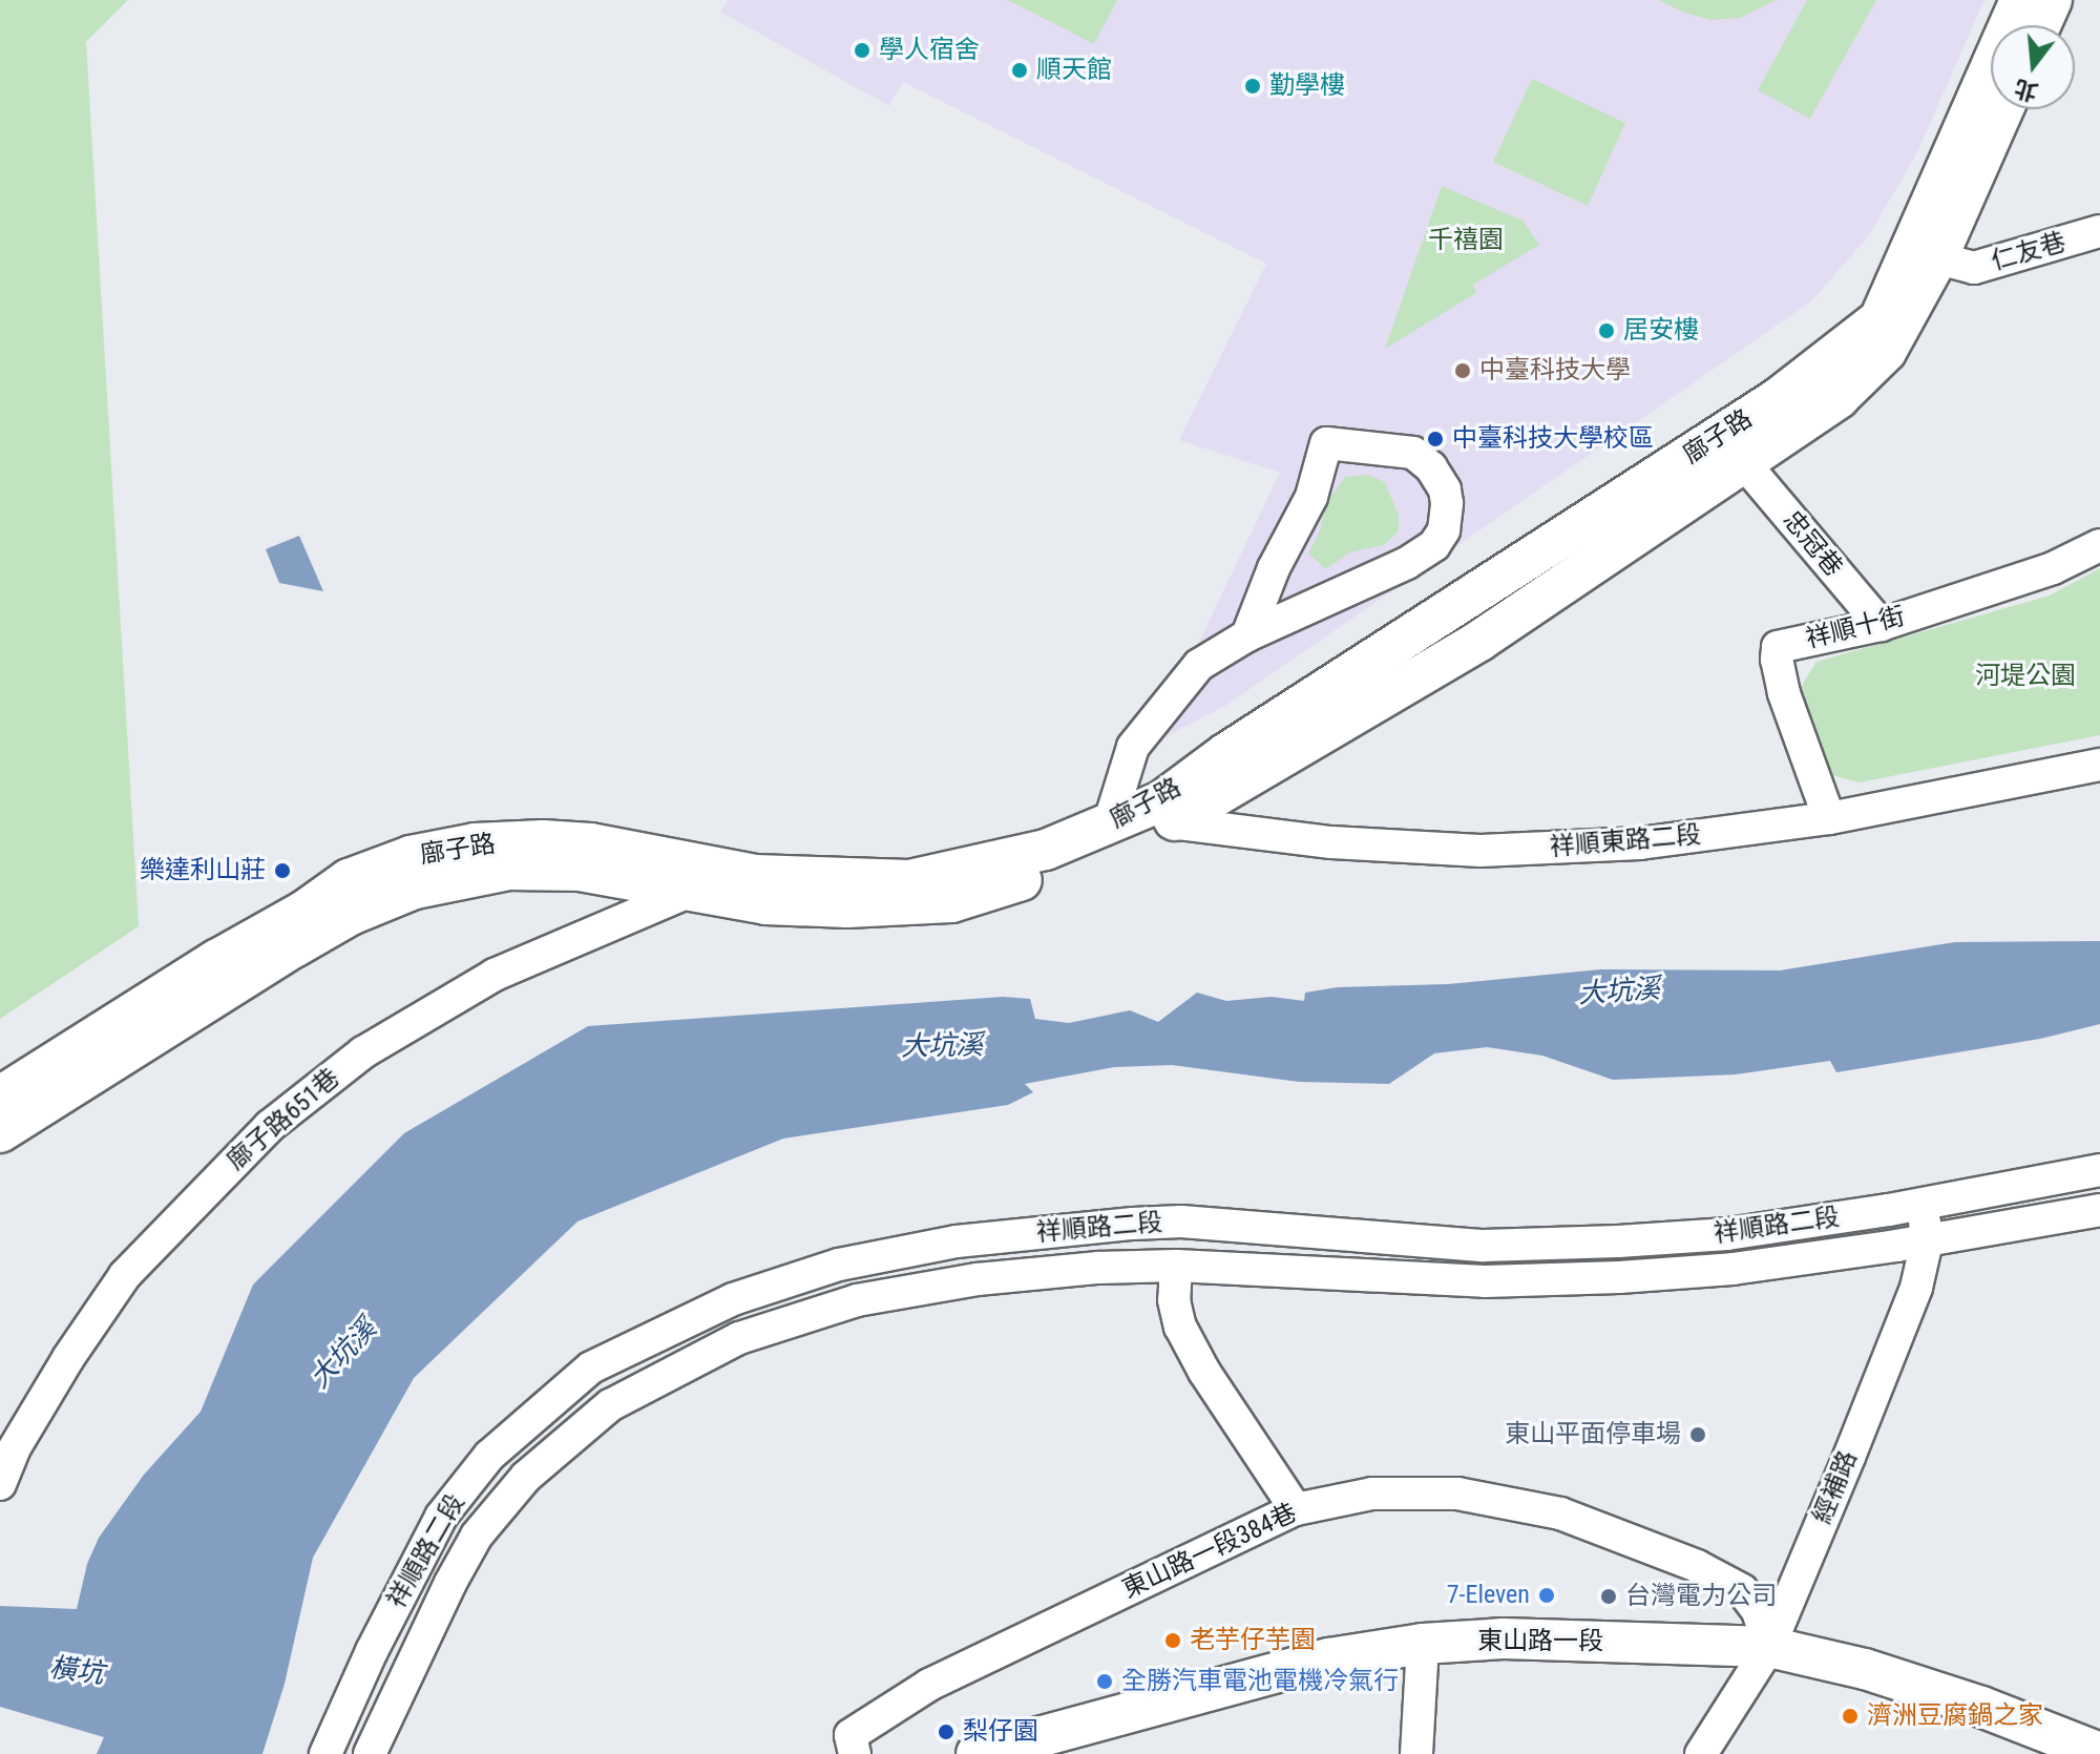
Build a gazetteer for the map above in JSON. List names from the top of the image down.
{
  "streets": {
    "main road": ["廍子路", "東山路一段"],
    "street": [
      "仁友巷",
      "忠冠巷",
      "祥順十街",
      "祥順東路二段",
      "廍子路651巷",
      "祥順路二段",
      "經補路",
      "東山路一段384巷"
    ]
  },
  "crossings": [
    ["仁友巷", "廍子路"],
    ["廍子路", "忠冠巷"],
    ["廍子路", "祥順東路二段"],
    ["廍子路", "廍子路651巷"],
    ["忠冠巷", "祥順十街"],
    ["祥順十街", "祥順東路二段"],
    ["祥順路二段", "經補路"],
    ["經補路", "東山路一段384巷"],
    ["經補路", "東山路一段"],
    ["東山路一段384巷", "東山路一段"]
  ],
  "water": ["大坑溪", "橫坑"],
  "parks": ["千禧園", "河堤公園"],
  "places": [
    "學人宿舍",
    "順天館",
    "勤學樓",
    "居安樓",
    "中臺科技大學",
    "中臺科技大學校區",
    "樂達利山莊",
    "東山平面停車場",
    "7-Eleven",
    "台灣電力公司",
    "老芋仔芋園",
    "全勝汽車電池電機冷氣行",
    "濟洲豆腐鍋之家",
    "梨仔園"
  ],
  "north": "bottom"
}
